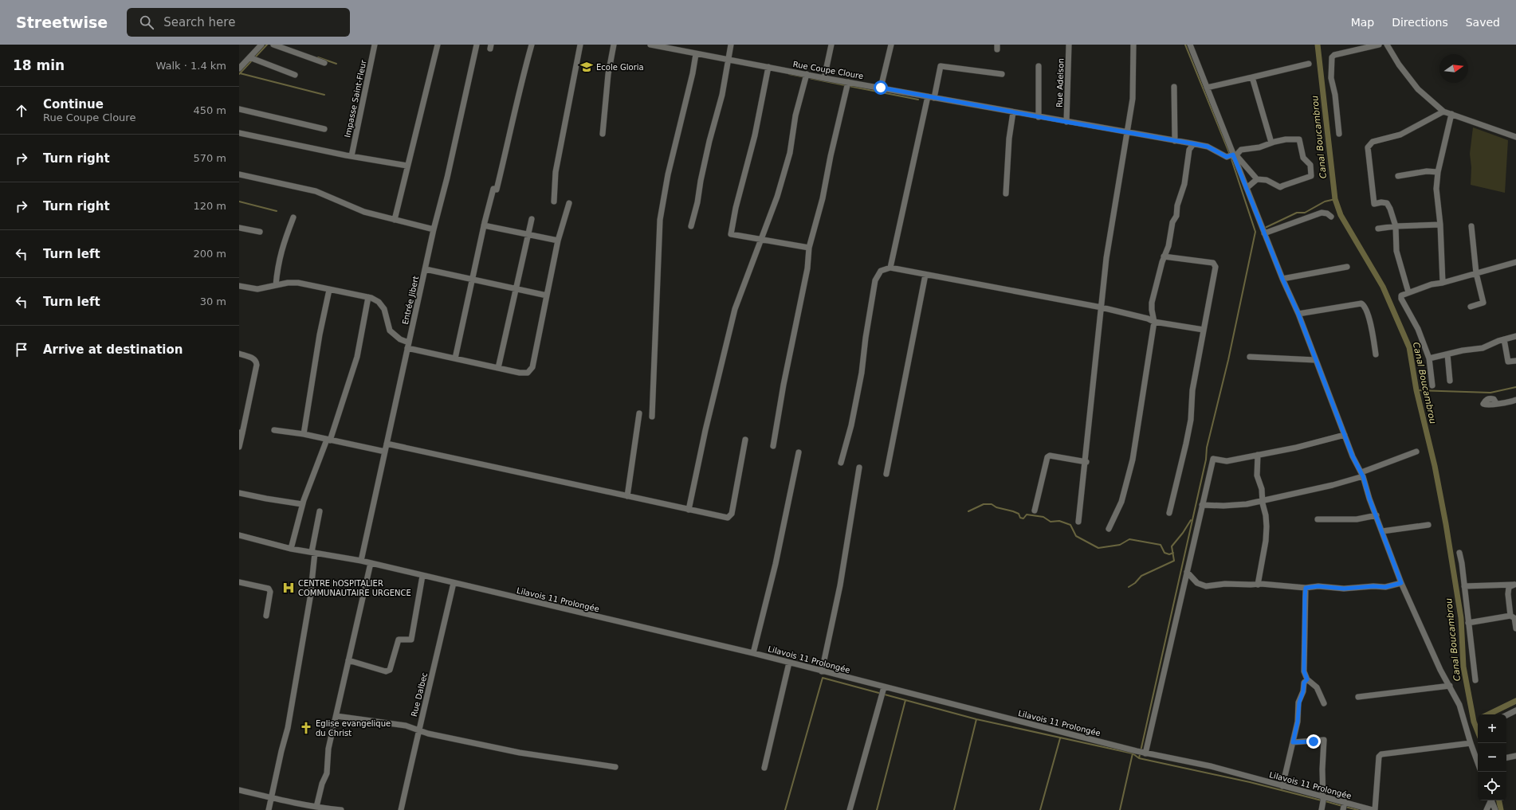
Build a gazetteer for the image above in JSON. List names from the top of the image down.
{
  "streets": {
    "street": [
      "Rue Coupe Cloure",
      "Rue Adelson",
      "Impasse Saint-Fleur",
      "Entrée Jibert",
      "Lilavois 11 Prolongée",
      "Rue Dalbec"
    ]
  },
  "crossings": [
    ["Rue Coupe Cloure", "Rue Adelson"],
    ["Entrée Jibert", "Lilavois 11 Prolongée"],
    ["Lilavois 11 Prolongée", "Rue Dalbec"]
  ],
  "water": ["Canal Boucambrou"],
  "places": {
    "school or university": ["Ecole Gloria"],
    "hospital": ["CENTRE hOSPITALIER COMMUNAUTAIRE URGENCE"],
    "church": ["Eglise evangelique du Christ"]
  },
  "north": "right",
  "page": {
    "header": "Streetwise",
    "search": "Search here",
    "nav": ["Map", "Directions", "Saved"],
    "heading": ["18 min", "Walk · 1.4 km"],
    "list": [
      ["Continue", "Rue Coupe Cloure", "450 m"],
      ["Turn right", "570 m"],
      ["Turn right", "120 m"],
      ["Turn left", "200 m"],
      ["Turn left", "30 m"],
      "Arrive at destination"
    ],
    "map_buttons": ["+", "−"]
  }
}
